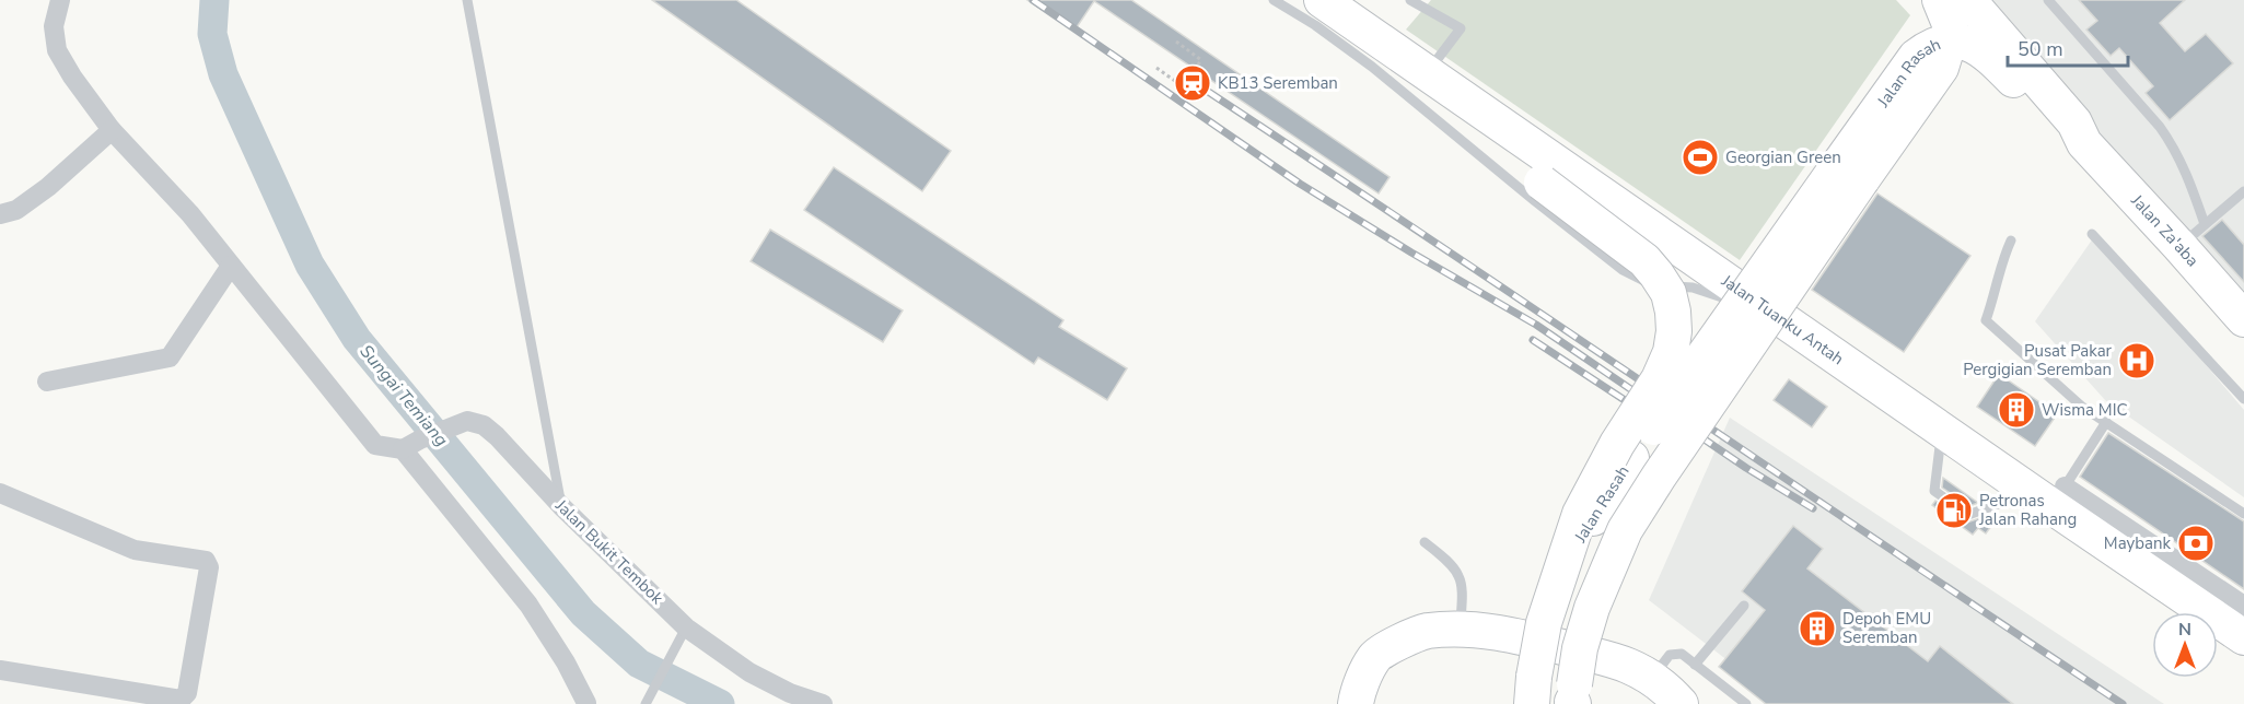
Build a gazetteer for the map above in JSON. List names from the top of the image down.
{
  "streets": {
    "highway": ["Jalan Rasah", "Jalan Za'aba", "Jalan Tuanku Antah"],
    "street": ["Jalan Bukit Tembok"]
  },
  "crossings": [
    ["Jalan Rasah", "Jalan Za'aba"]
  ],
  "water": ["Sungai Temiang"],
  "places": {
    "station": ["KB13 Seremban"],
    "sports": ["Georgian Green"],
    "hospital": ["Pusat Pakar Pergigian Seremban"],
    "building": ["Wisma MIC", "Depoh EMU Seremban"],
    "fuel station": ["Petronas Jalan Rahang"],
    "bank": ["Maybank"]
  },
  "scale_bar": "50 m",
  "north": "top"
}
